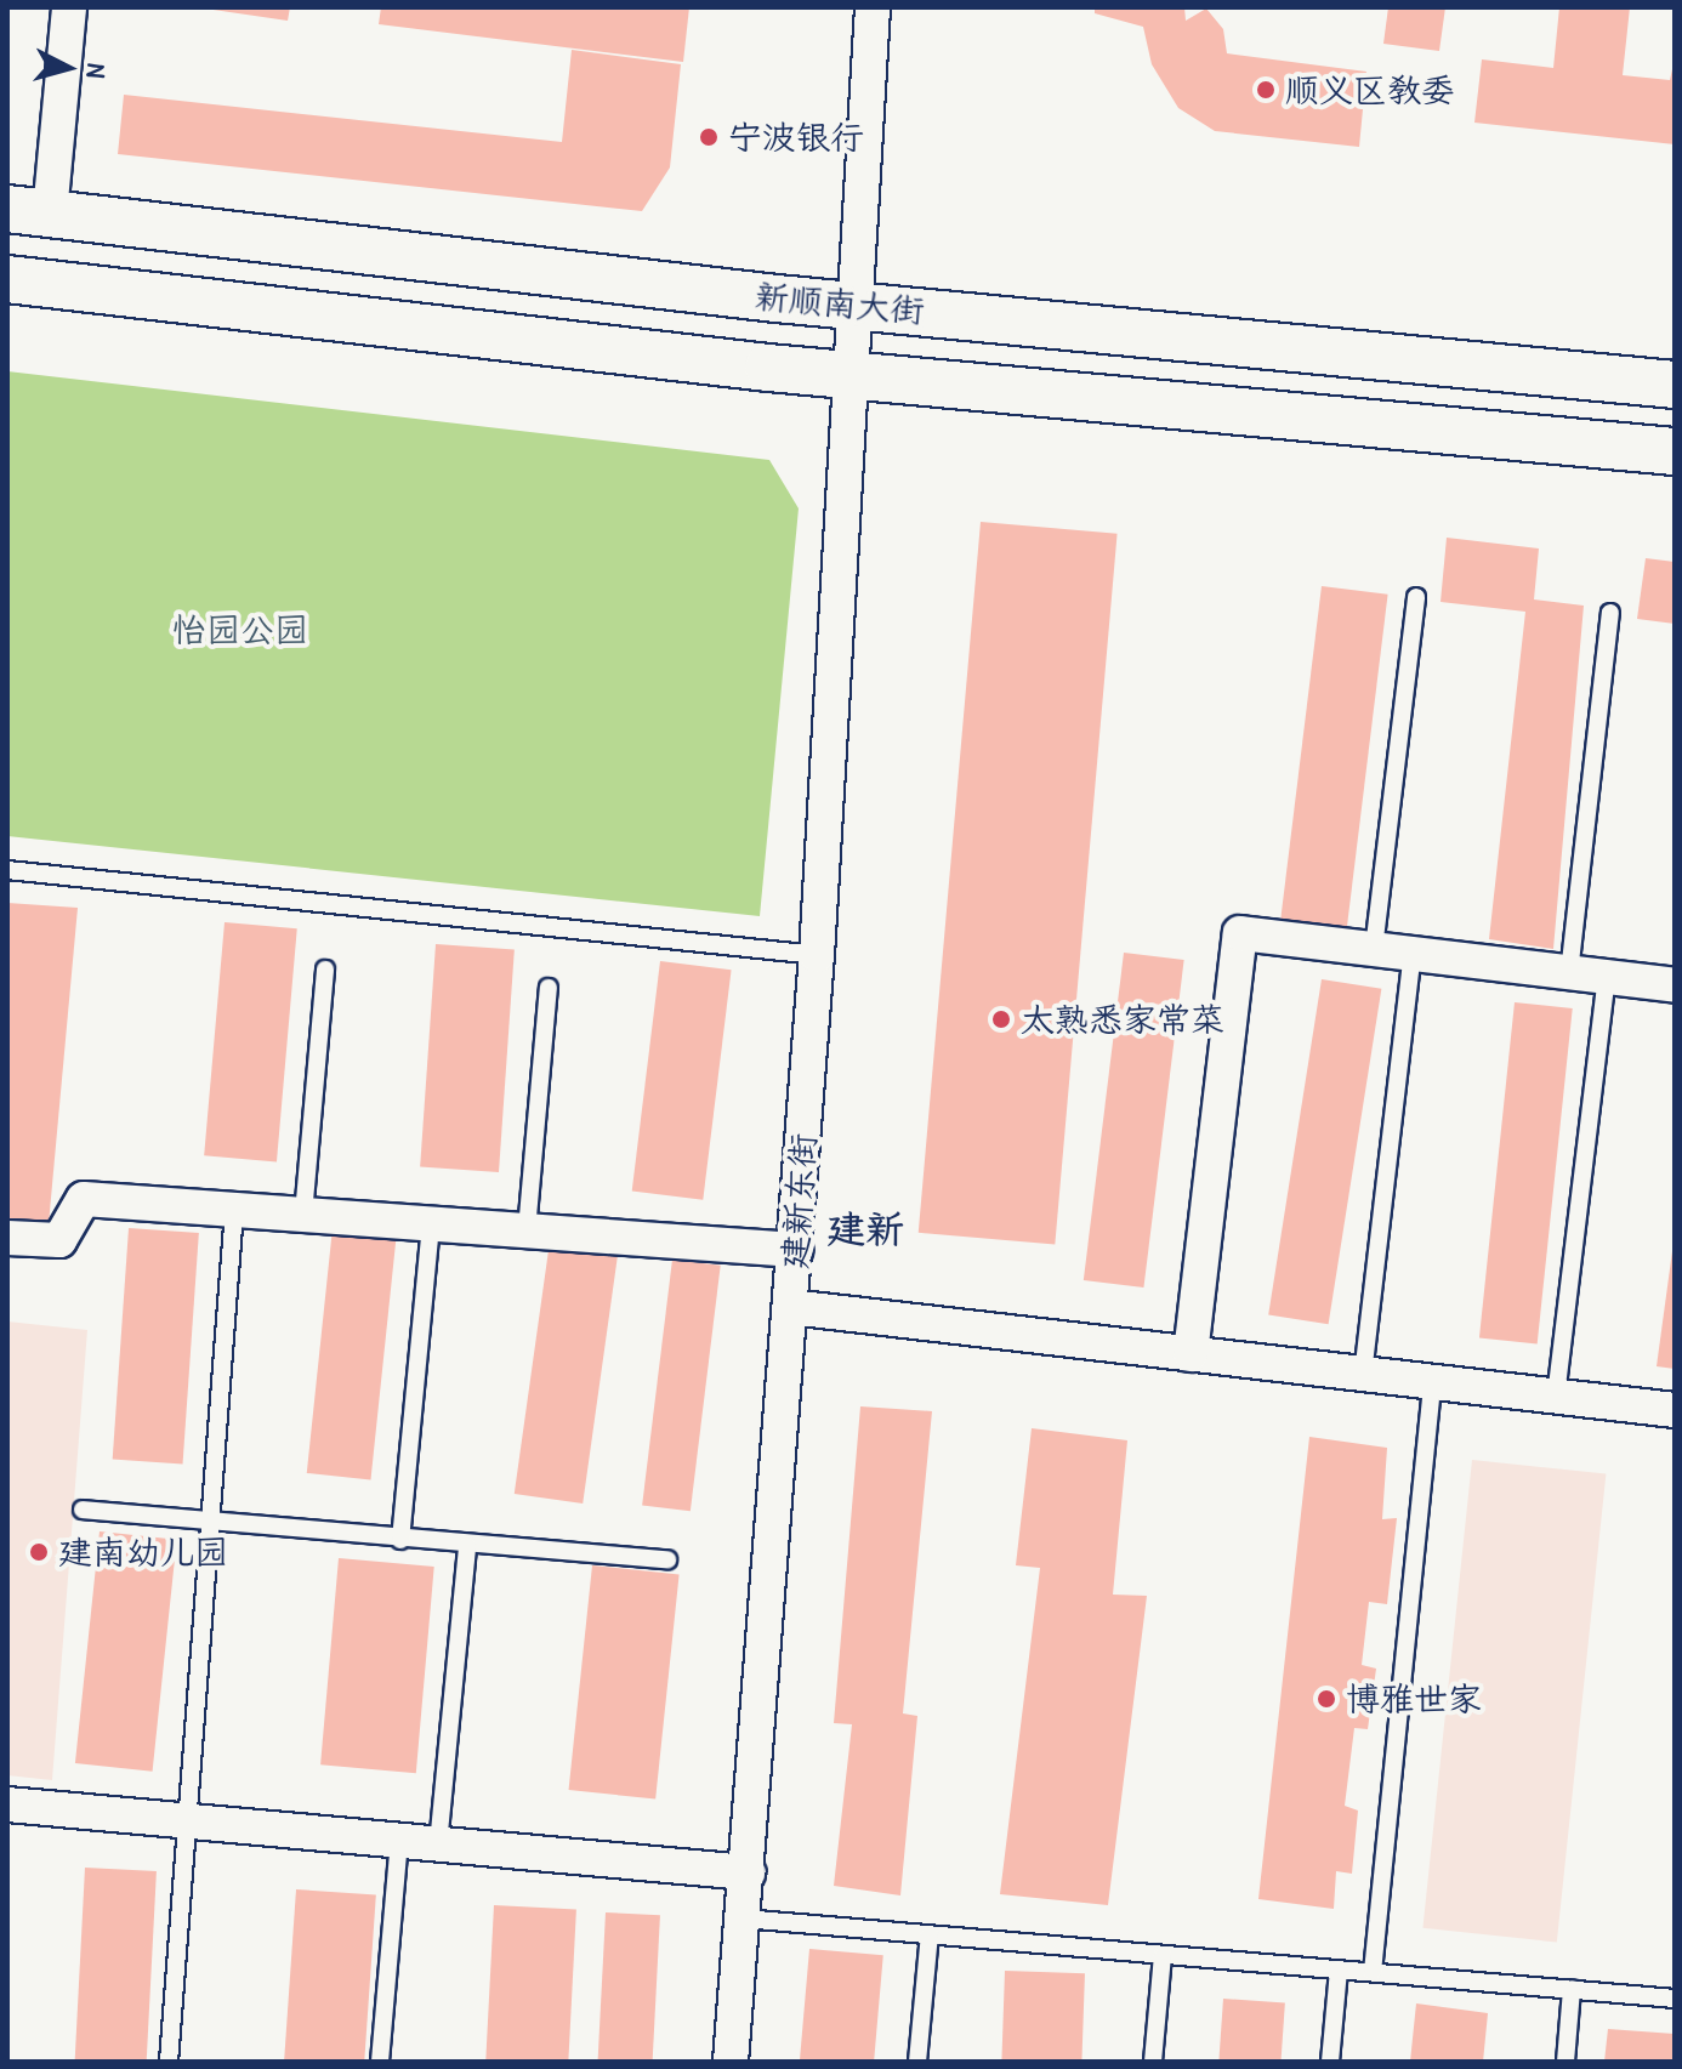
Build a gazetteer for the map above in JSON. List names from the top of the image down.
{
  "streets": {
    "main road": ["新顺南大街"],
    "street": ["建新东街"]
  },
  "crossings": [
    ["新顺南大街", "建新东街"]
  ],
  "districts": ["建新"],
  "parks": ["怡园公园"],
  "places": [
    "顺义区教委",
    "宁波银行",
    "太熟悉家常菜",
    "建南幼儿园",
    "博雅世家"
  ],
  "north": "right"
}
